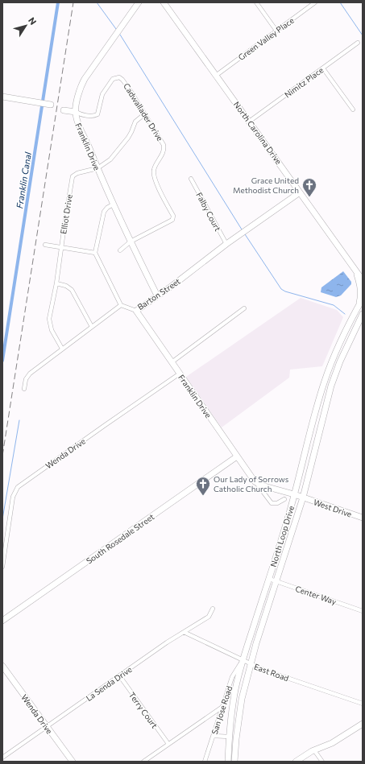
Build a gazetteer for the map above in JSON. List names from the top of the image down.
{
  "streets": {
    "street": [
      "Green Valley Place",
      "Nimitz Place",
      "Cadwallader Drive",
      "North Carolina Drive",
      "Franklin Drive",
      "Falby Court",
      "Elliot Drive",
      "Barton Street",
      "Wenda Drive",
      "West Drive",
      "North Loop Drive",
      "South Rosedale Street",
      "Center Way",
      "East Road",
      "La Senda Drive",
      "Terry Court",
      "San Jose Road"
    ]
  },
  "crossings": [
    ["Green Valley Place", "North Carolina Drive"],
    ["Nimitz Place", "North Carolina Drive"],
    ["Cadwallader Drive", "Franklin Drive"],
    ["Cadwallader Drive", "Elliot Drive"],
    ["North Carolina Drive", "Barton Street"],
    ["Franklin Drive", "Elliot Drive"],
    ["Franklin Drive", "Barton Street"],
    ["Franklin Drive", "Wenda Drive"],
    ["Franklin Drive", "South Rosedale Street"],
    ["Falby Court", "Barton Street"],
    ["Wenda Drive", "La Senda Drive"],
    ["West Drive", "North Loop Drive"],
    ["North Loop Drive", "Center Way"],
    ["North Loop Drive", "East Road"],
    ["North Loop Drive", "San Jose Road"],
    ["East Road", "La Senda Drive"],
    ["East Road", "San Jose Road"],
    ["La Senda Drive", "Terry Court"]
  ],
  "water": ["Franklin Canal"],
  "places": {
    "church": ["Grace United Methodist Church", "Our Lady of Sorrows Catholic Church"]
  },
  "north": "top right"
}
